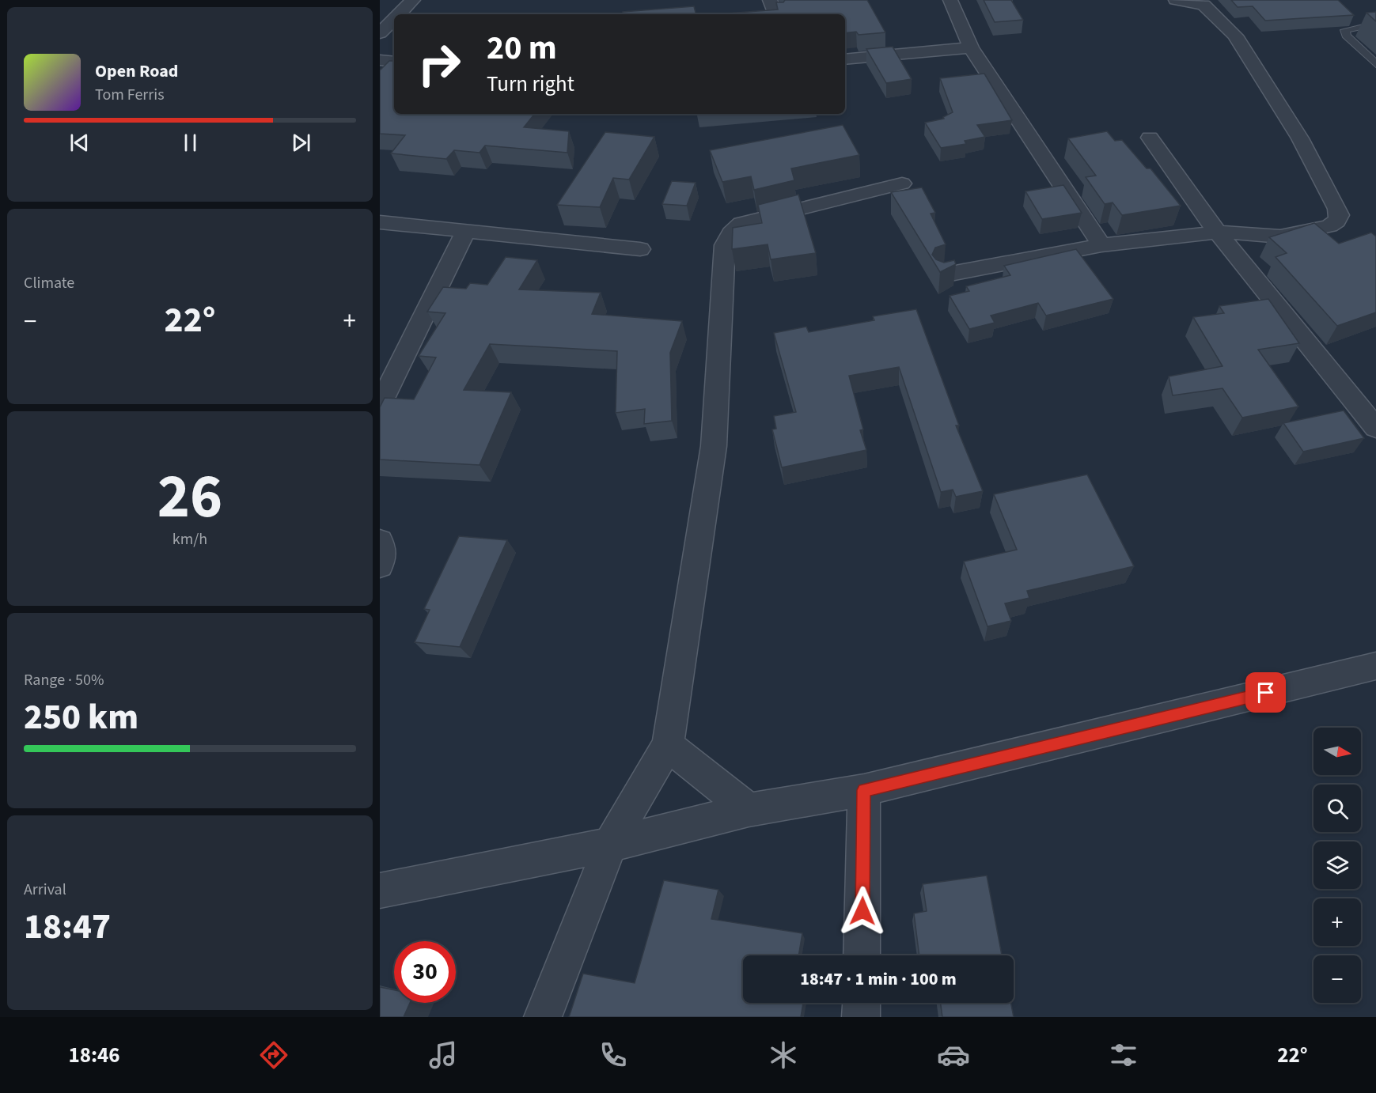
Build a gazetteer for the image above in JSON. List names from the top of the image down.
{
  "north": "right",
  "page": {
    "turn": ["20 m", "Turn right"],
    "song": ["Open Road", "Tom Ferris"],
    "tile": [
      "Climate",
      ["26", "km/h"],
      ["Range · 50%", "250 km"],
      ["Arrival", "18:47"]
    ],
    "heat": ["−", "22°", "+"],
    "map_buttons": ["+", "−"],
    "limit": "30",
    "trip": "18:47 · 1 min · 100 m",
    "tabs": ["18:46", "22°"]
  }
}
